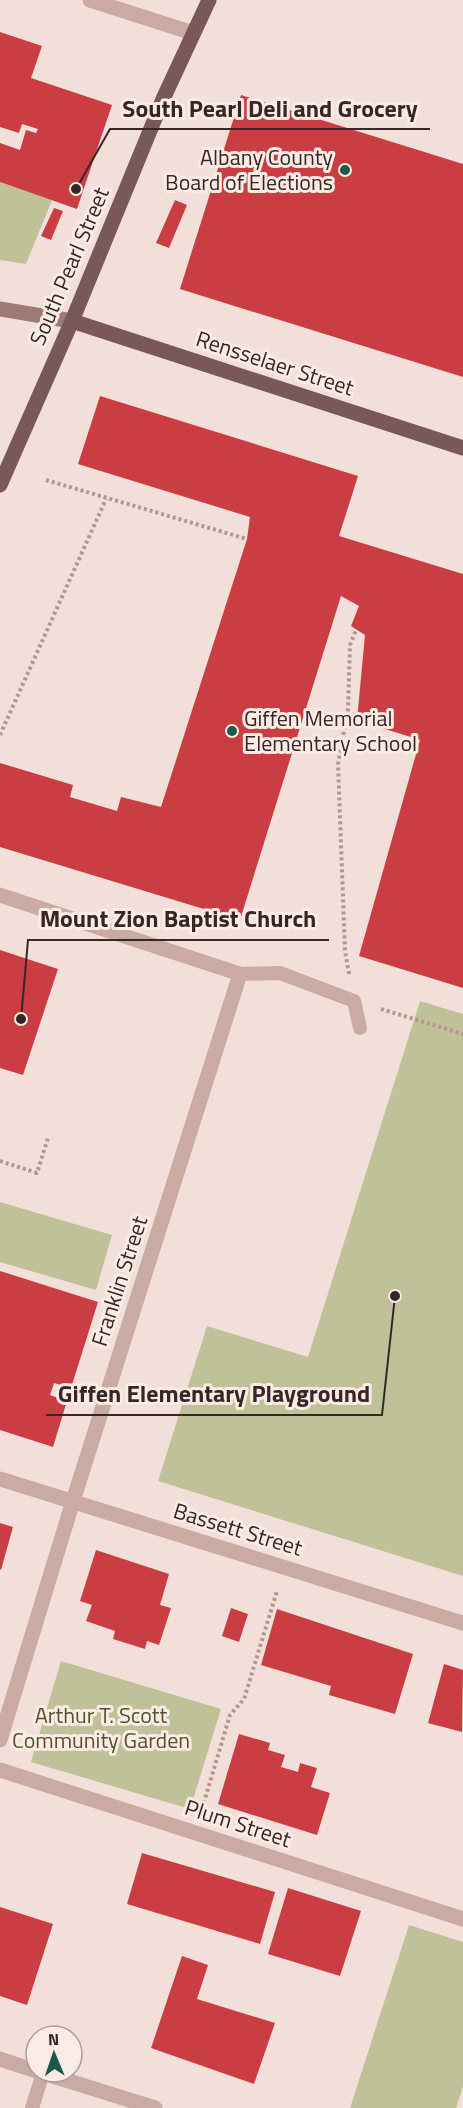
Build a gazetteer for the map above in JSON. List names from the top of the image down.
{
  "streets": {
    "main road": ["South Pearl Street", "Rensselaer Street"],
    "street": ["Franklin Street", "Bassett Street", "Plum Street"]
  },
  "crossings": [
    ["South Pearl Street", "Rensselaer Street"],
    ["Franklin Street", "Bassett Street"]
  ],
  "parks": ["Arthur T. Scott Community Garden"],
  "places": [
    "Albany County Board of Elections",
    "South Pearl Deli and Grocery",
    "Giffen Memorial Elementary School",
    "Mount Zion Baptist Church",
    "Giffen Elementary Playground"
  ],
  "north": "top"
}
